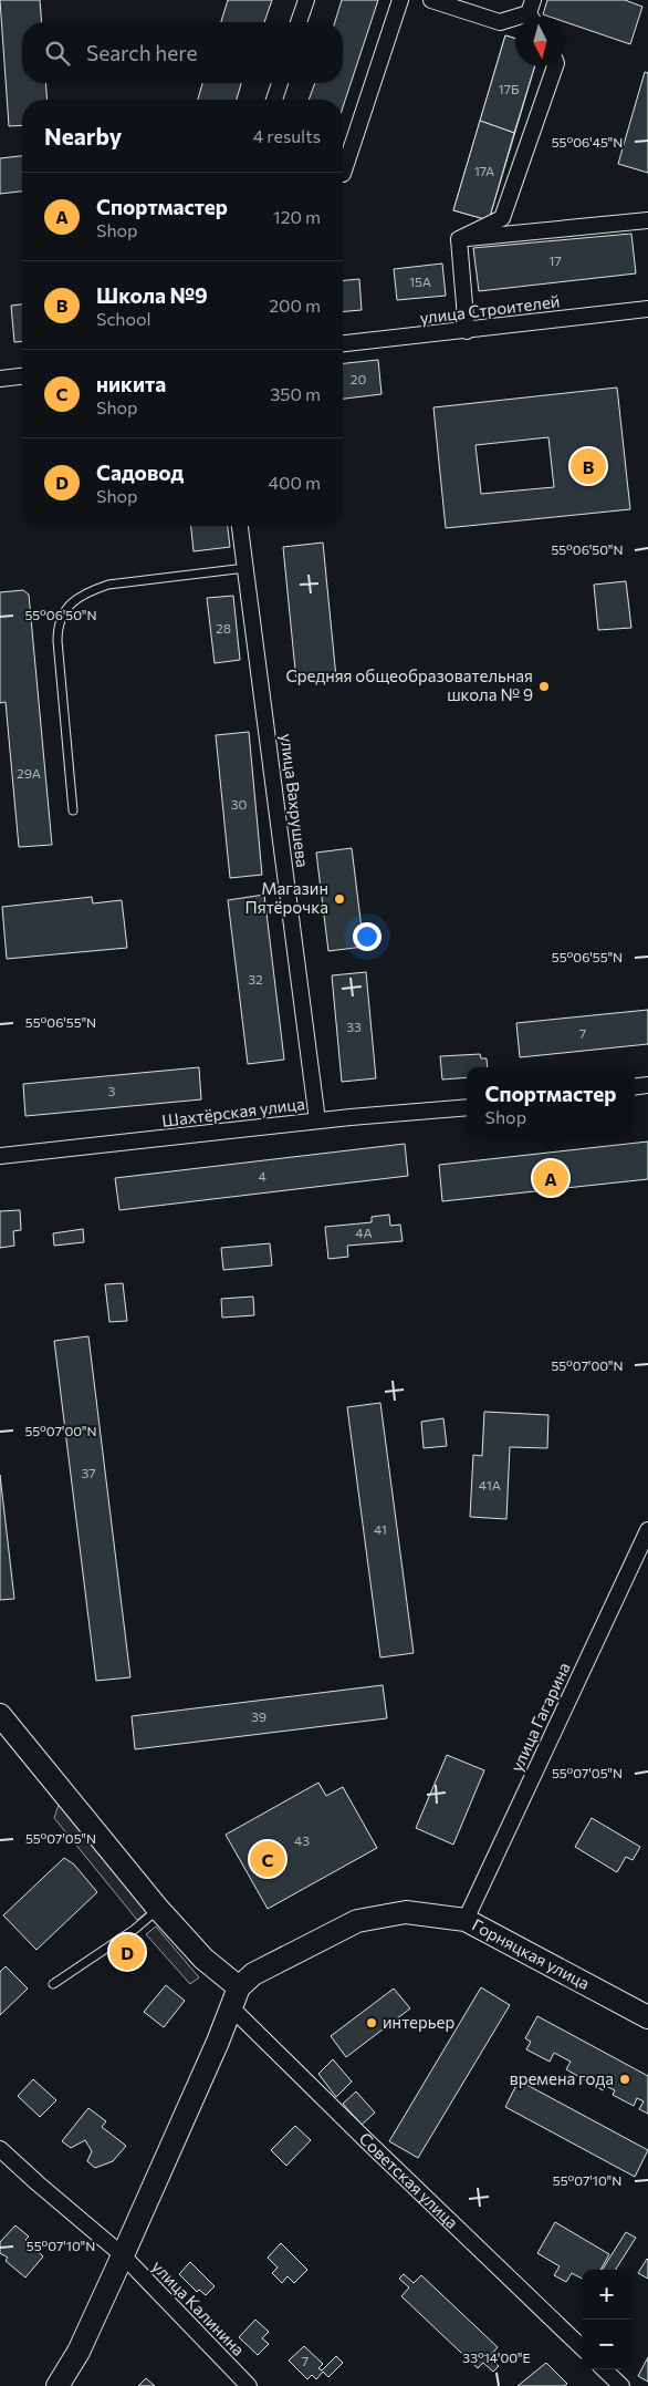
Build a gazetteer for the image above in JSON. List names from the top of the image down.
{
  "streets": {
    "main road": ["Горняцкая улица", "Советская улица"],
    "street": [
      "улица Строителей",
      "улица Вахрушева",
      "Шахтёрская улица",
      "улица Гагарина",
      "улица Калинина"
    ]
  },
  "crossings": [
    ["улица Вахрушева", "Шахтёрская улица"],
    ["улица Гагарина", "Горняцкая улица"],
    ["Горняцкая улица", "Советская улица"]
  ],
  "places": [
    "Средняя общеобразовательная школа № 9",
    "Магазин Пятёрочка",
    "интерьер",
    "времена года"
  ],
  "house_numbers": [
    "17Б",
    "17А",
    "17",
    "15А",
    "20",
    "28",
    "29А",
    "30",
    "32",
    "33",
    "7",
    "3",
    "4",
    "4А",
    "37",
    "41А",
    "41",
    "39",
    "43",
    "7"
  ],
  "north": "bottom",
  "page": {
    "search": "Search here",
    "heading": ["Nearby", "4 results"],
    "list": [
      {
        "mark": "A",
        "name": "Спортмастер",
        "note": "Shop",
        "value": "120 m"
      },
      {
        "mark": "B",
        "name": "Школа №9",
        "note": "School",
        "value": "200 m"
      },
      {
        "mark": "C",
        "name": "никита",
        "note": "Shop",
        "value": "350 m"
      },
      {
        "mark": "D",
        "name": "Садовод",
        "note": "Shop",
        "value": "400 m"
      }
    ],
    "pins": [
      "B",
      "A",
      "C",
      "D"
    ],
    "popup": ["Спортмастер", "Shop"],
    "map_buttons": ["+", "−"]
  },
  "coordinates": [
    "55°06'45\"N",
    "55°06'50\"N",
    "55°06'55\"N",
    "55°07'00\"N",
    "55°07'05\"N",
    "55°07'10\"N",
    "33°14'00\"E"
  ]
}
